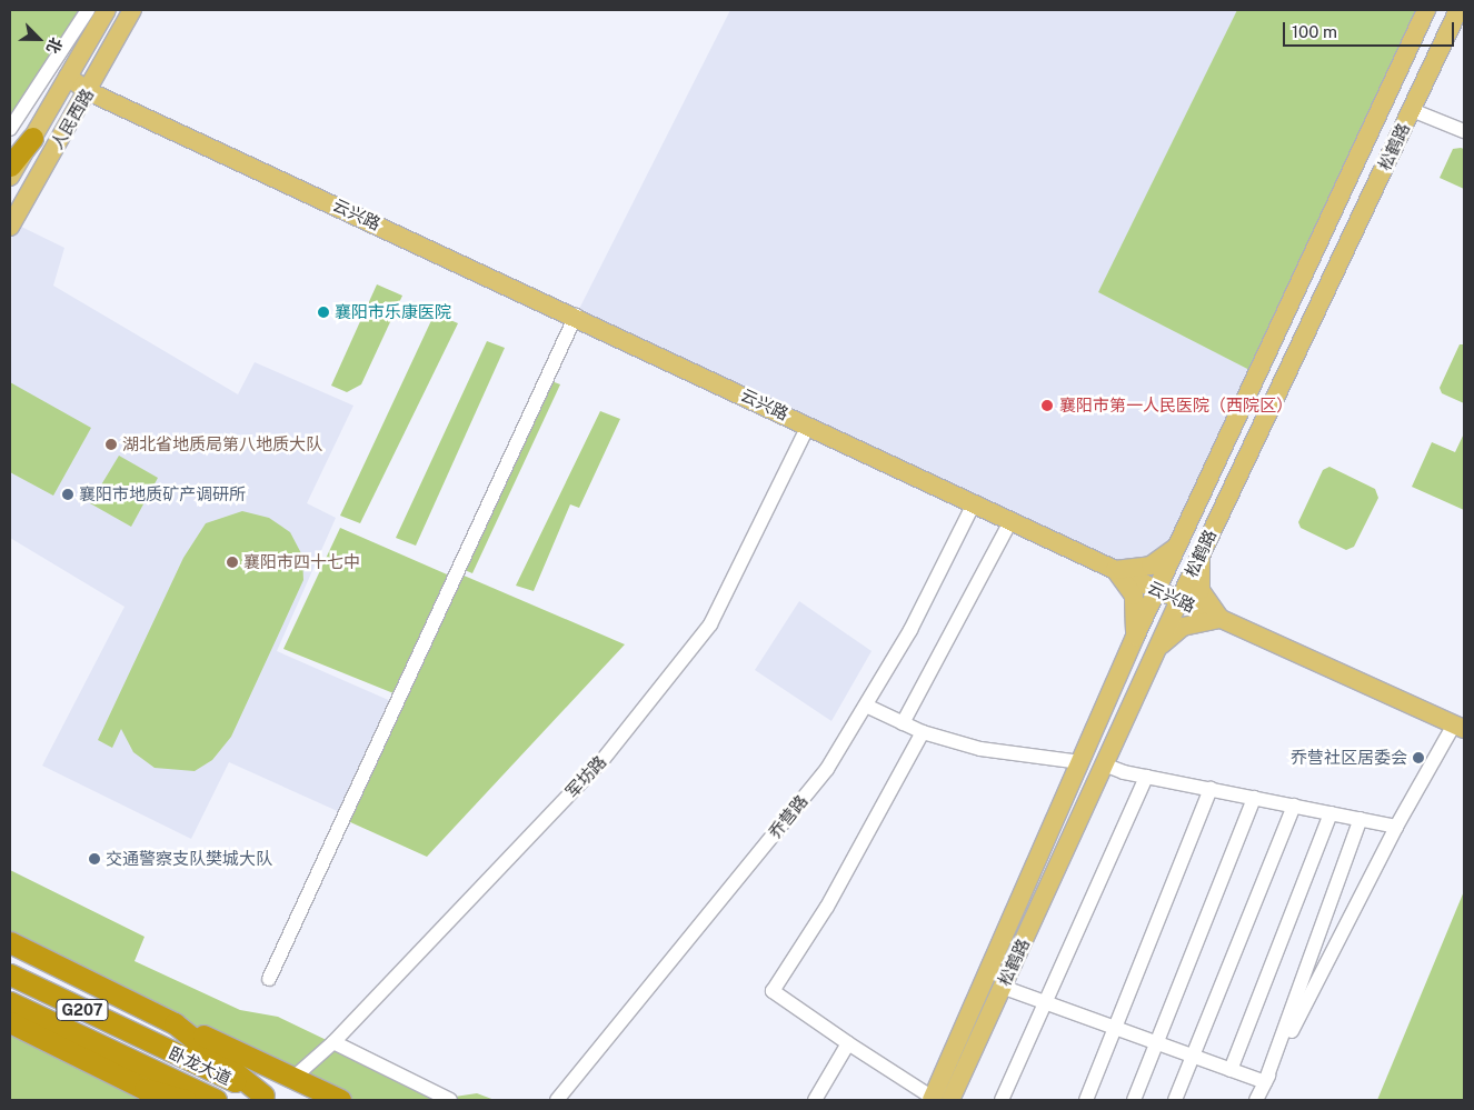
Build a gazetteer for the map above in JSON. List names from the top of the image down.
{
  "streets": {
    "highway": ["G207", "卧龙大道"],
    "main road": ["人民西路", "松鹤路", "云兴路"],
    "street": ["军坊路", "乔营路"]
  },
  "crossings": [
    ["人民西路", "云兴路"],
    ["松鹤路", "云兴路"],
    ["云兴路", "军坊路"],
    ["云兴路", "乔营路"]
  ],
  "places": [
    "襄阳市乐康医院",
    "襄阳市第一人民医院（西院区）",
    "湖北省地质局第八地质大队",
    "襄阳市地质矿产调研所",
    "襄阳市四十七中",
    "乔营社区居委会",
    "交通警察支队樊城大队"
  ],
  "scale_bar": "100 m",
  "north": "bottom right"
}
